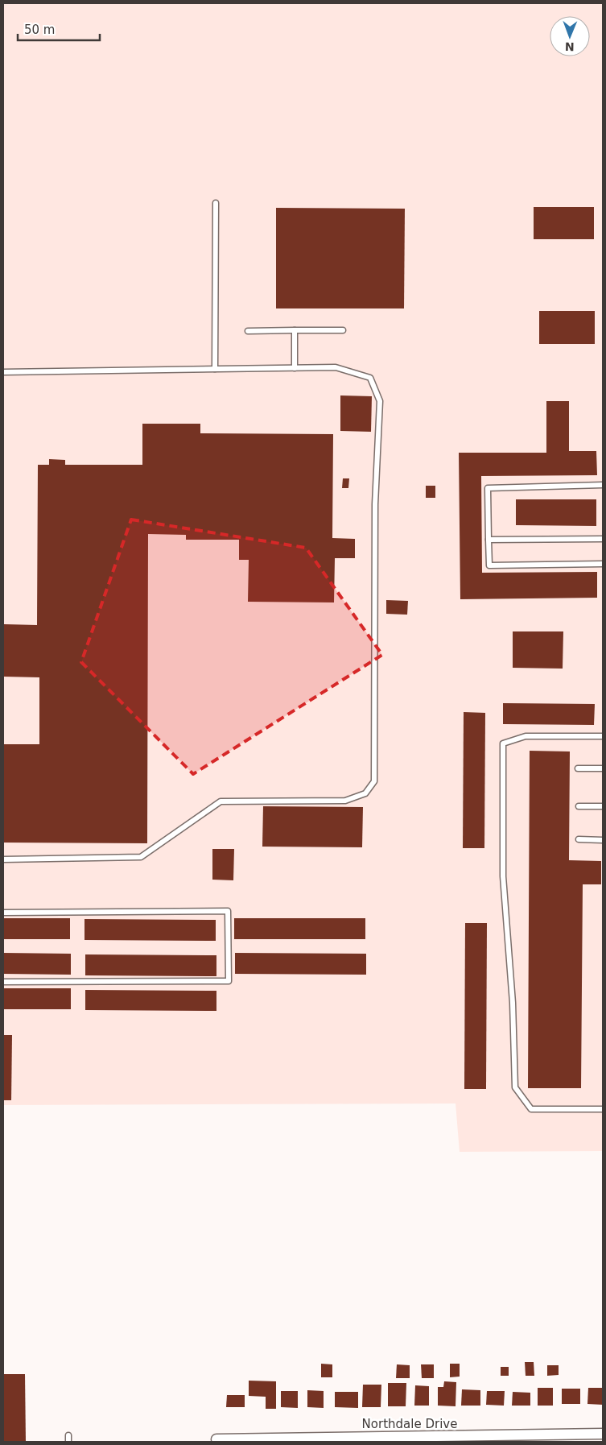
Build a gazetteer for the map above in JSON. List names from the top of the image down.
{
  "streets": {
    "street": ["Northdale Drive"]
  },
  "scale_bar": "50 m",
  "north": "bottom"
}
